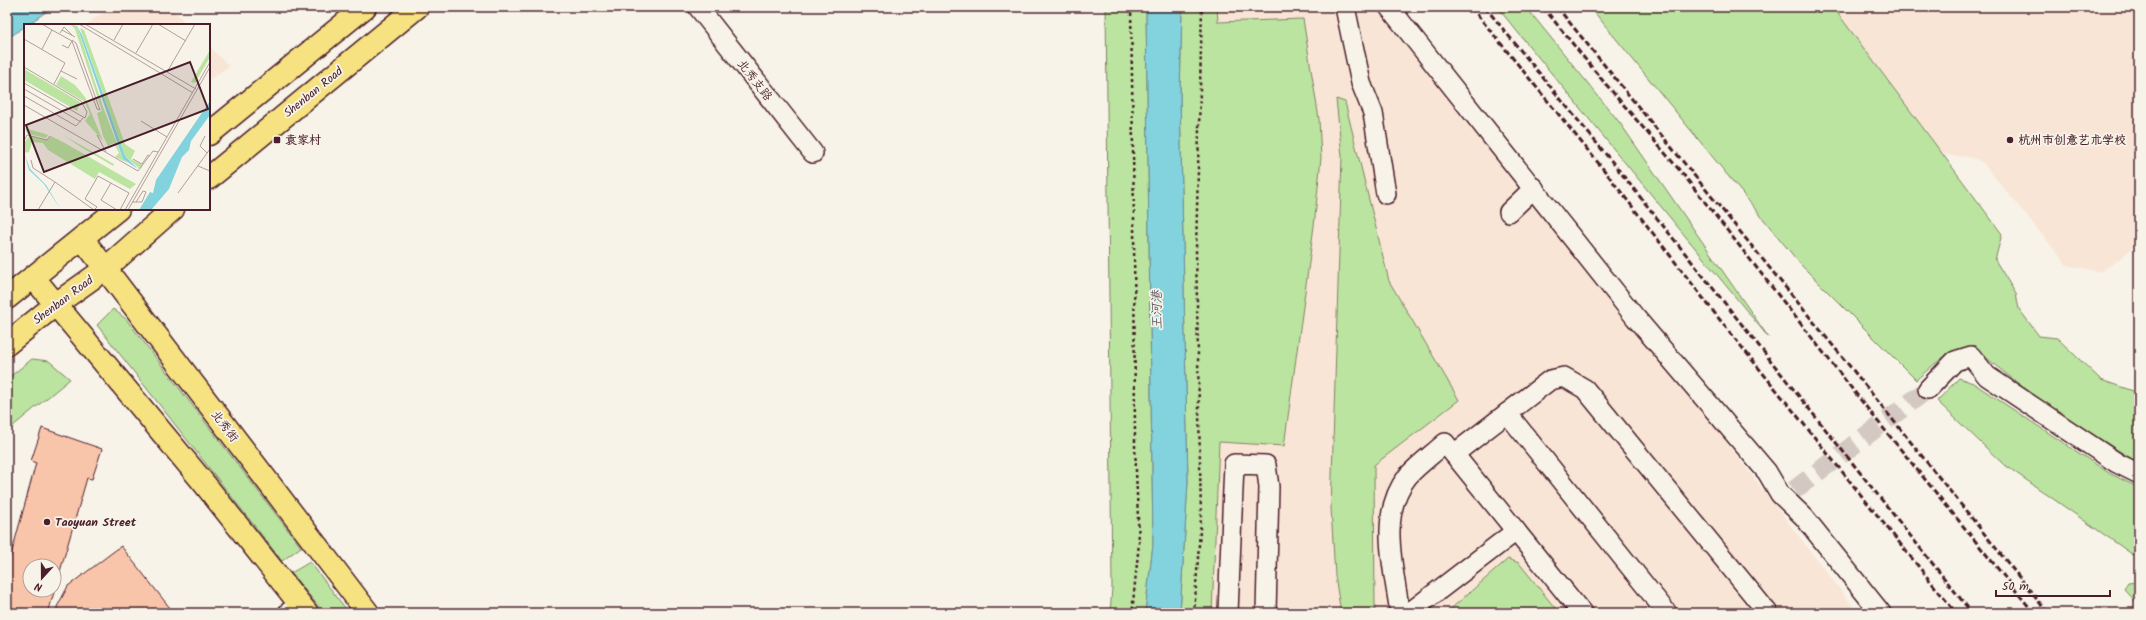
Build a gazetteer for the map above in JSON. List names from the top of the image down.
{
  "streets": {
    "main road": ["Shenban Road", "北秀街"],
    "street": ["北秀支路"]
  },
  "crossings": [
    ["Shenban Road", "北秀街"]
  ],
  "water": ["王河港"],
  "places": {
    "transit": ["袁家村"],
    "other": ["杭州市创意艺术学校", "Taoyuan Street"]
  },
  "scale_bar": "50 m",
  "north": "bottom"
}
